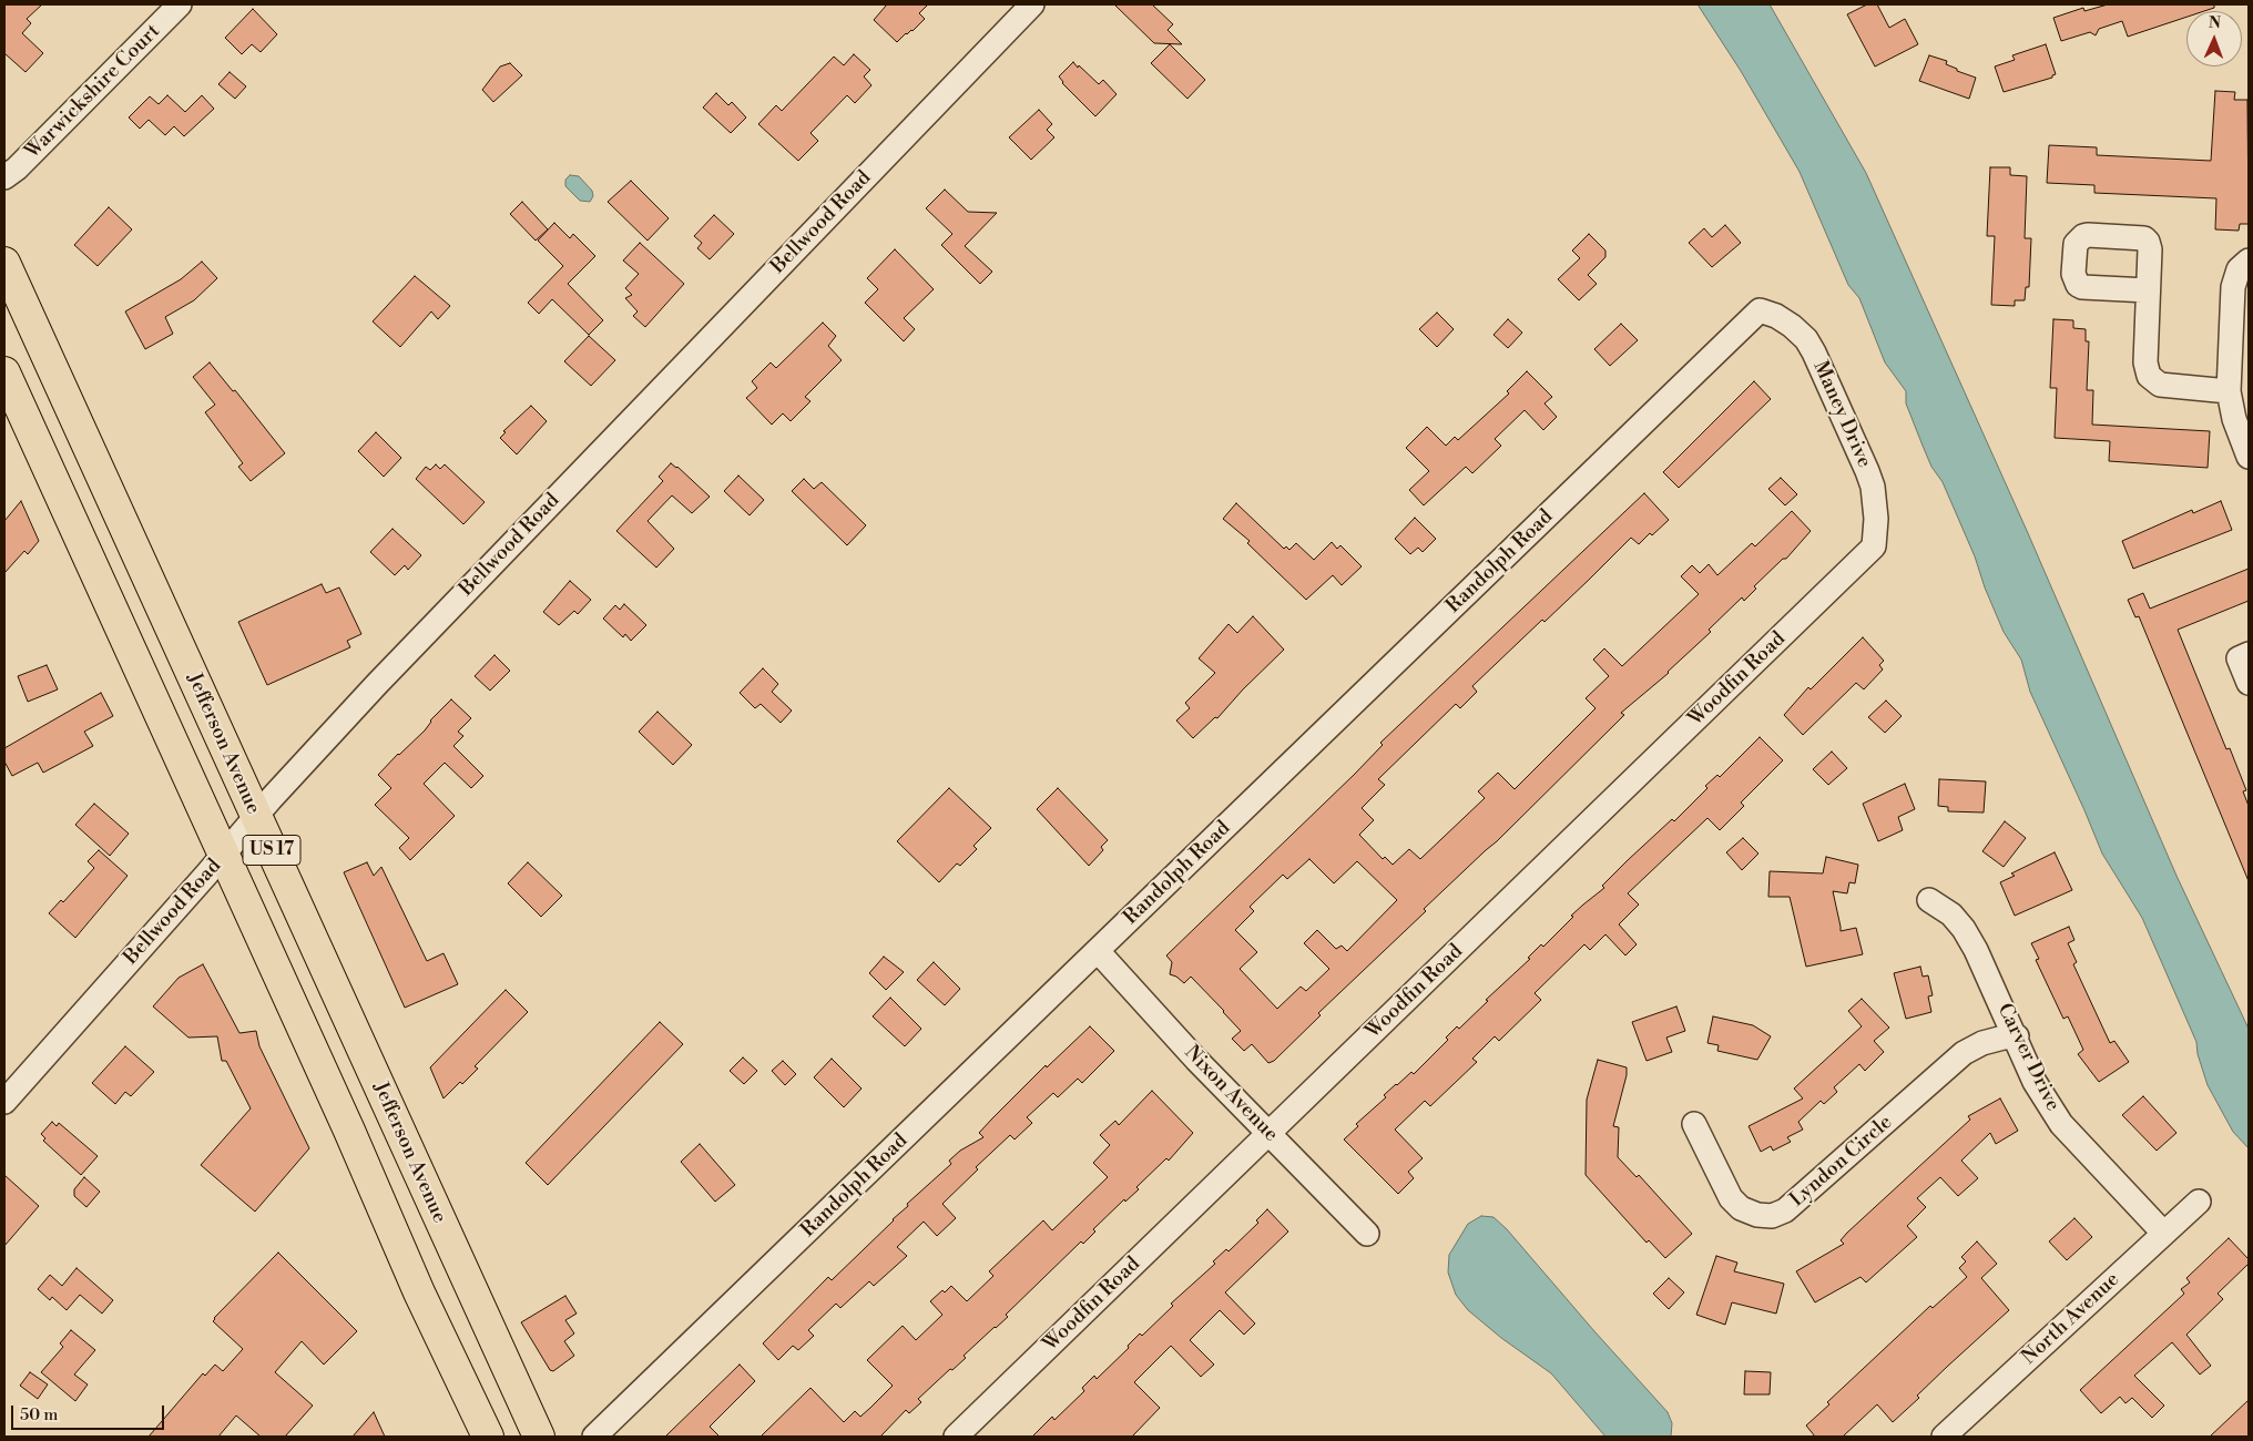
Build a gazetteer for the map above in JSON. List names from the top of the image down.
{
  "streets": {
    "main road": ["Jefferson Avenue", "US 17"],
    "street": [
      "Warwickshire Court",
      "Bellwood Road",
      "Maney Drive",
      "Randolph Road",
      "Woodfin Road",
      "Carver Drive",
      "Nixon Avenue",
      "Lyndon Circle",
      "North Avenue"
    ]
  },
  "crossings": [
    ["Bellwood Road", "Jefferson Avenue"],
    ["Bellwood Road", "US 17"],
    ["Maney Drive", "Randolph Road"],
    ["Maney Drive", "Woodfin Road"],
    ["Randolph Road", "Nixon Avenue"],
    ["Woodfin Road", "Nixon Avenue"],
    ["Carver Drive", "Lyndon Circle"],
    ["Carver Drive", "North Avenue"]
  ],
  "scale_bar": "50 m",
  "north": "top"
}
